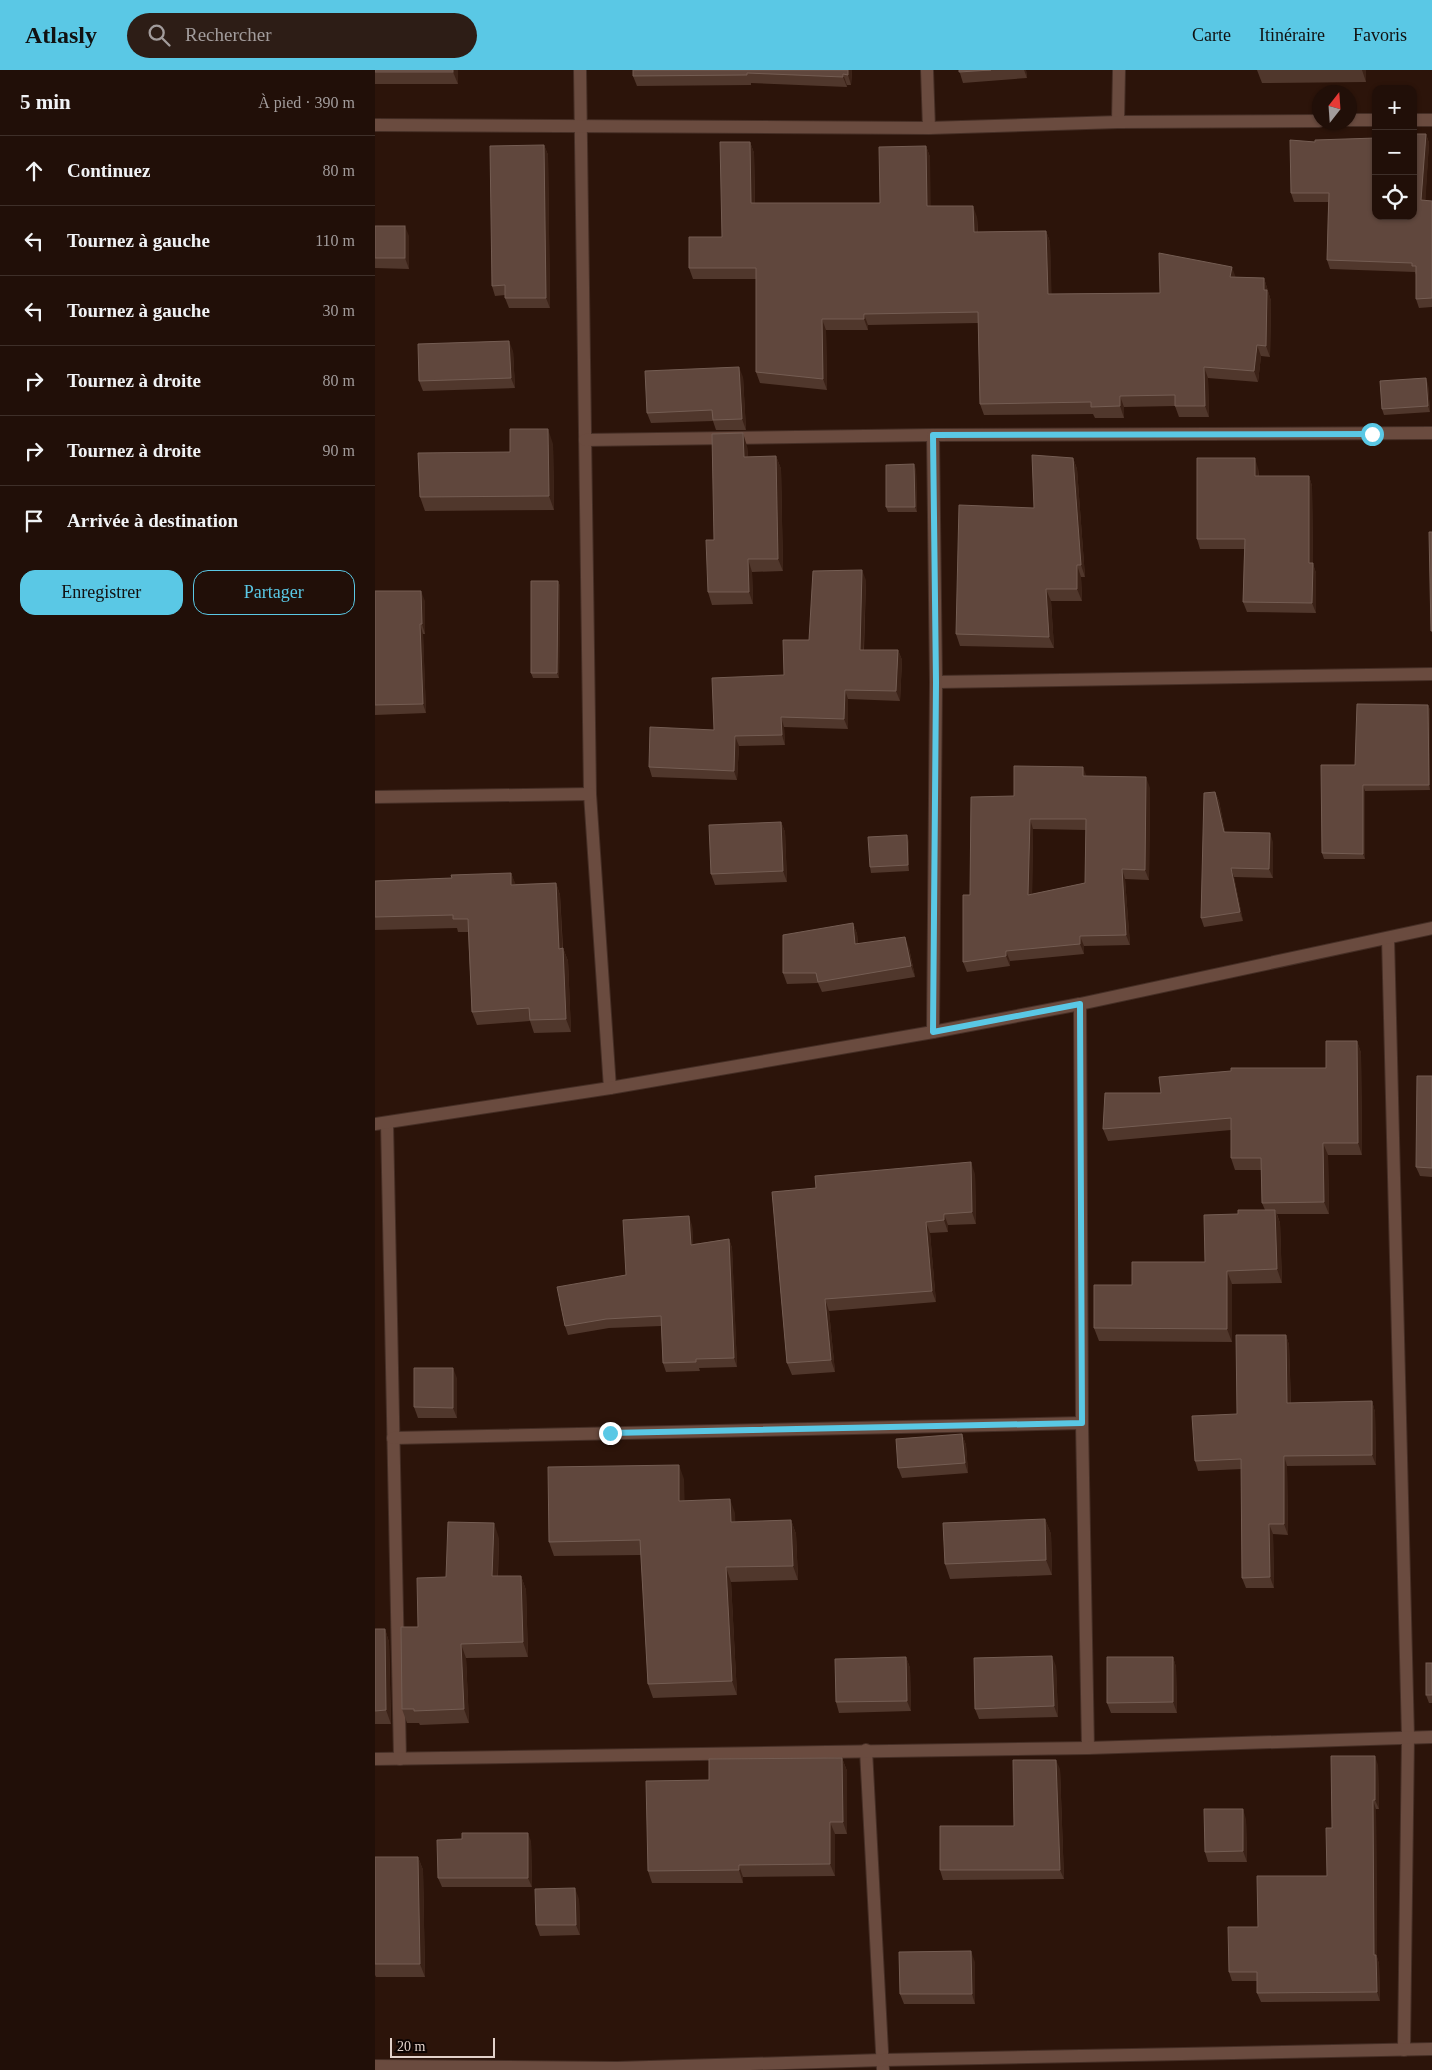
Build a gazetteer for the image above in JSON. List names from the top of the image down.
{
  "scale_bar": "20 m",
  "north": "top",
  "page": {
    "header": "Atlasly",
    "search": "Rechercher",
    "nav": ["Carte", "Itinéraire", "Favoris"],
    "heading": ["5 min", "À pied · 390 m"],
    "map_buttons": ["+", "−"],
    "list": [
      ["Continuez", "80 m"],
      ["Tournez à gauche", "110 m"],
      ["Tournez à gauche", "30 m"],
      ["Tournez à droite", "80 m"],
      ["Tournez à droite", "90 m"],
      "Arrivée à destination"
    ],
    "buttons": ["Enregistrer", "Partager"],
    "scale": "20 m"
  }
}
